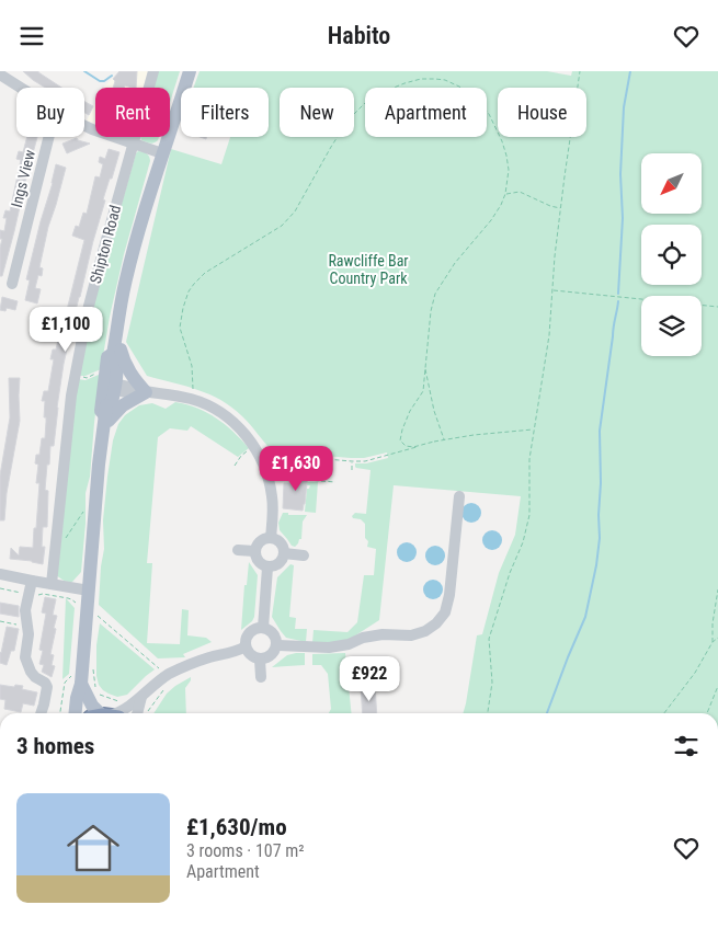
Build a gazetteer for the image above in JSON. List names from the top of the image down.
{
  "streets": {
    "main road": ["Shipton Road"],
    "street": ["Ings View"]
  },
  "parks": ["Rawcliffe Bar Country Park"],
  "north": "bottom left",
  "page": {
    "header": "Habito",
    "chip": [
      "Buy",
      "Rent",
      "Filters",
      "New",
      "Apartment",
      "House"
    ],
    "price": ["£1,100", "£1,630", "£922"],
    "heading": "3 homes",
    "list": [
      {
        "name": "£1,630/mo",
        "note": "3 rooms · 107 m² · Apartment"
      }
    ]
  }
}
